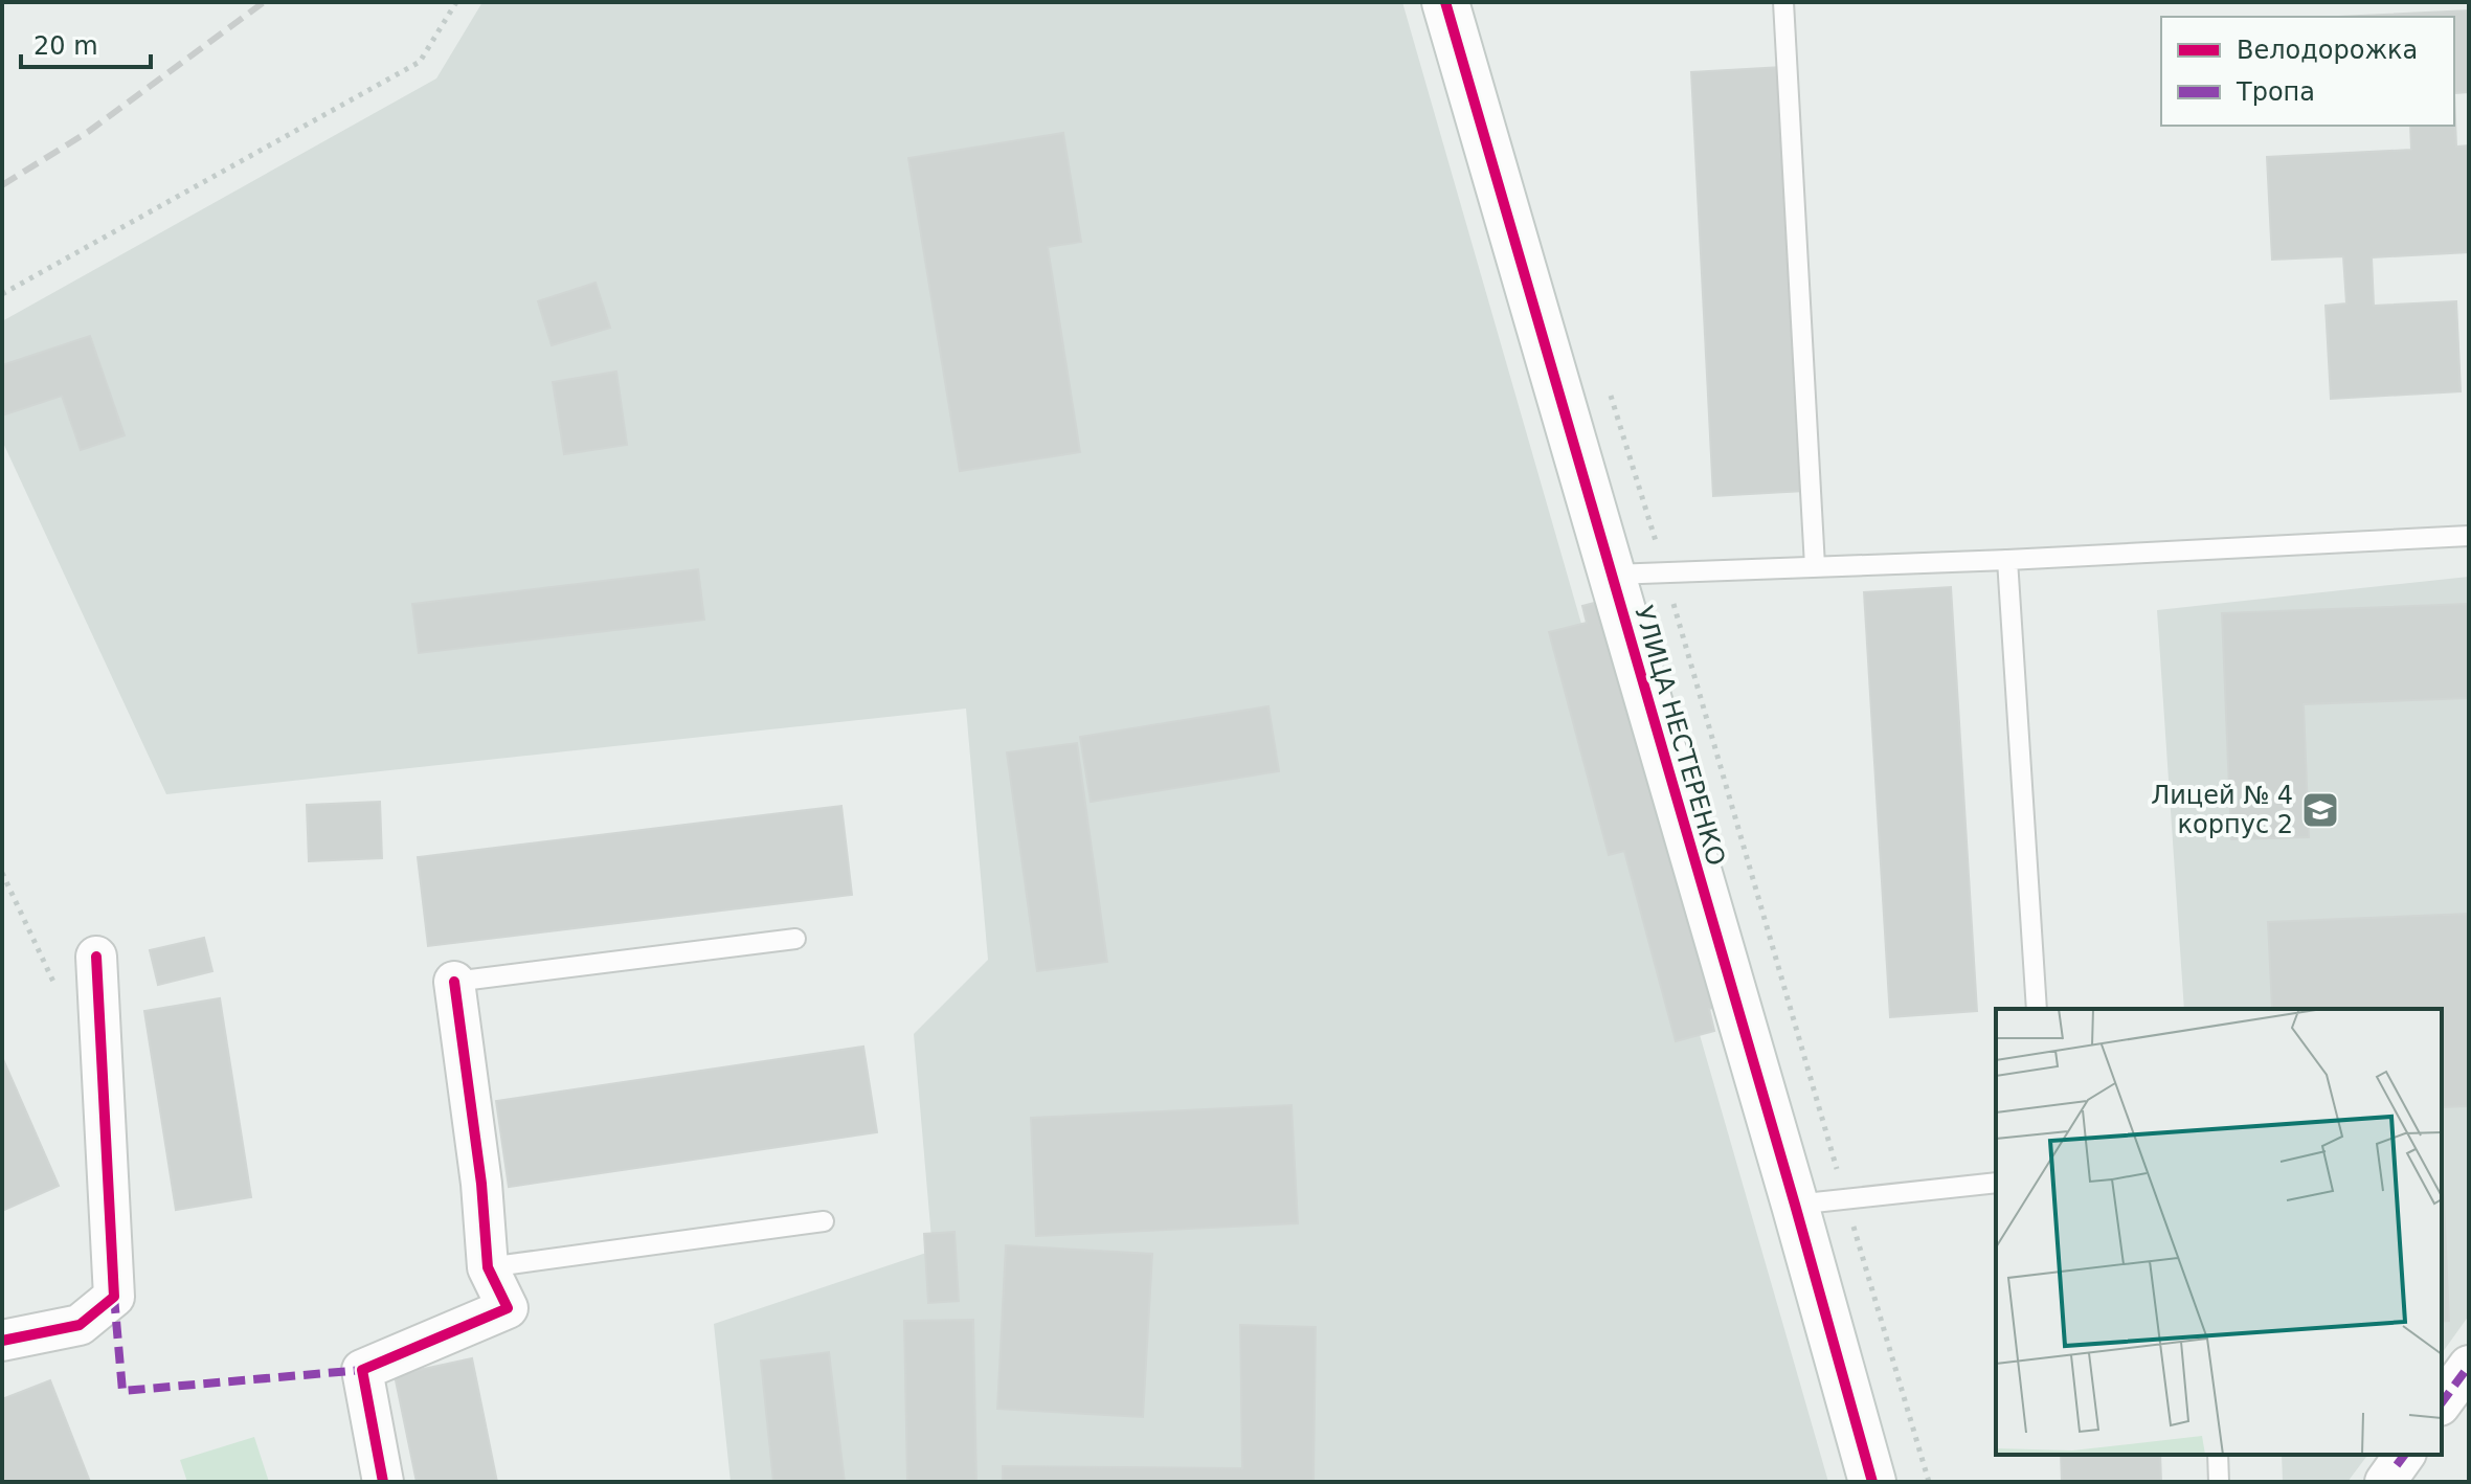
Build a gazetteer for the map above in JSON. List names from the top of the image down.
{
  "streets": {
    "street": ["УЛИЦА НЕСТЕРЕНКО"]
  },
  "places": {
    "school or university": ["Лицей № 4 корпус 2"]
  },
  "legend": ["Велодорожка", "Тропа"],
  "scale_bar": "20 m"
}
